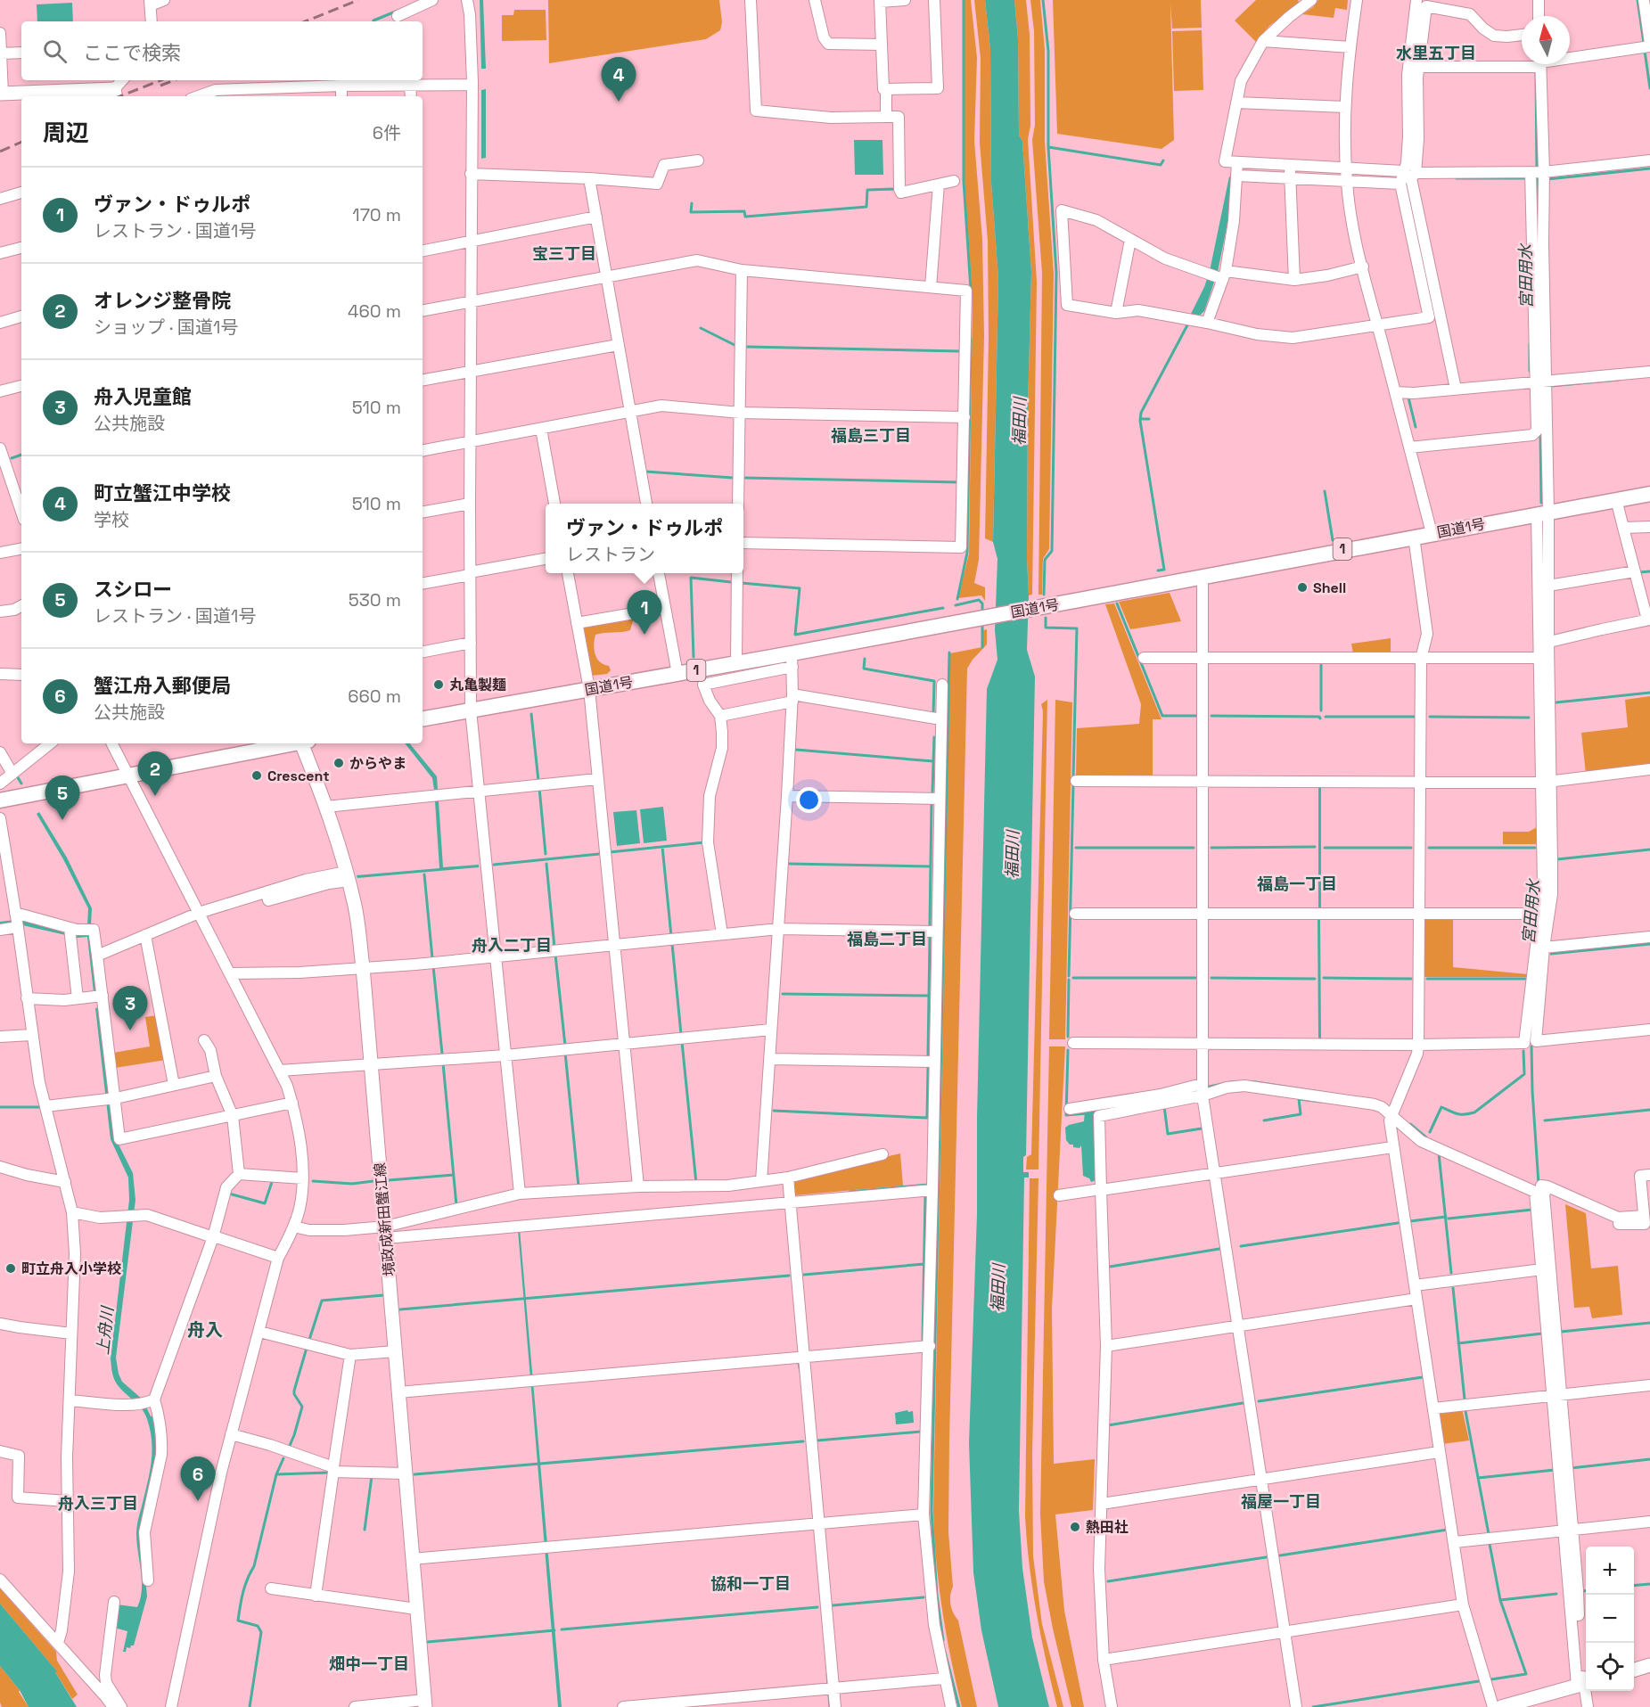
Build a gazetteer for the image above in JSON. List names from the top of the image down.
{
  "streets": {
    "highway": ["国道1号", "1"],
    "main road": ["境政成新田蟹江線"]
  },
  "districts": [
    "水里五丁目",
    "宝三丁目",
    "福島三丁目",
    "福島一丁目",
    "福島二丁目",
    "舟入二丁目",
    "舟入",
    "福屋一丁目",
    "舟入三丁目",
    "協和一丁目",
    "畑中一丁目"
  ],
  "water": ["宮田用水", "福田川", "上舟川"],
  "places": [
    "Shell",
    "丸亀製麺",
    "からやま",
    "Crescent",
    "町立舟入小学校",
    "熱田社"
  ],
  "north": "top",
  "page": {
    "search": "ここで検索",
    "pins": [
      "4",
      "1",
      "2",
      "5",
      "3",
      "6"
    ],
    "heading": ["周辺", "6件"],
    "list": [
      {
        "mark": "1",
        "name": "ヴァン・ドゥルポ",
        "note": "レストラン · 国道1号",
        "value": "170 m"
      },
      {
        "mark": "2",
        "name": "オレンジ整骨院",
        "note": "ショップ · 国道1号",
        "value": "460 m"
      },
      {
        "mark": "3",
        "name": "舟入児童館",
        "note": "公共施設",
        "value": "510 m"
      },
      {
        "mark": "4",
        "name": "町立蟹江中学校",
        "note": "学校",
        "value": "510 m"
      },
      {
        "mark": "5",
        "name": "スシロー",
        "note": "レストラン · 国道1号",
        "value": "530 m"
      },
      {
        "mark": "6",
        "name": "蟹江舟入郵便局",
        "note": "公共施設",
        "value": "660 m"
      }
    ],
    "popup": ["ヴァン・ドゥルポ", "レストラン"],
    "map_buttons": ["+", "−"]
  }
}
